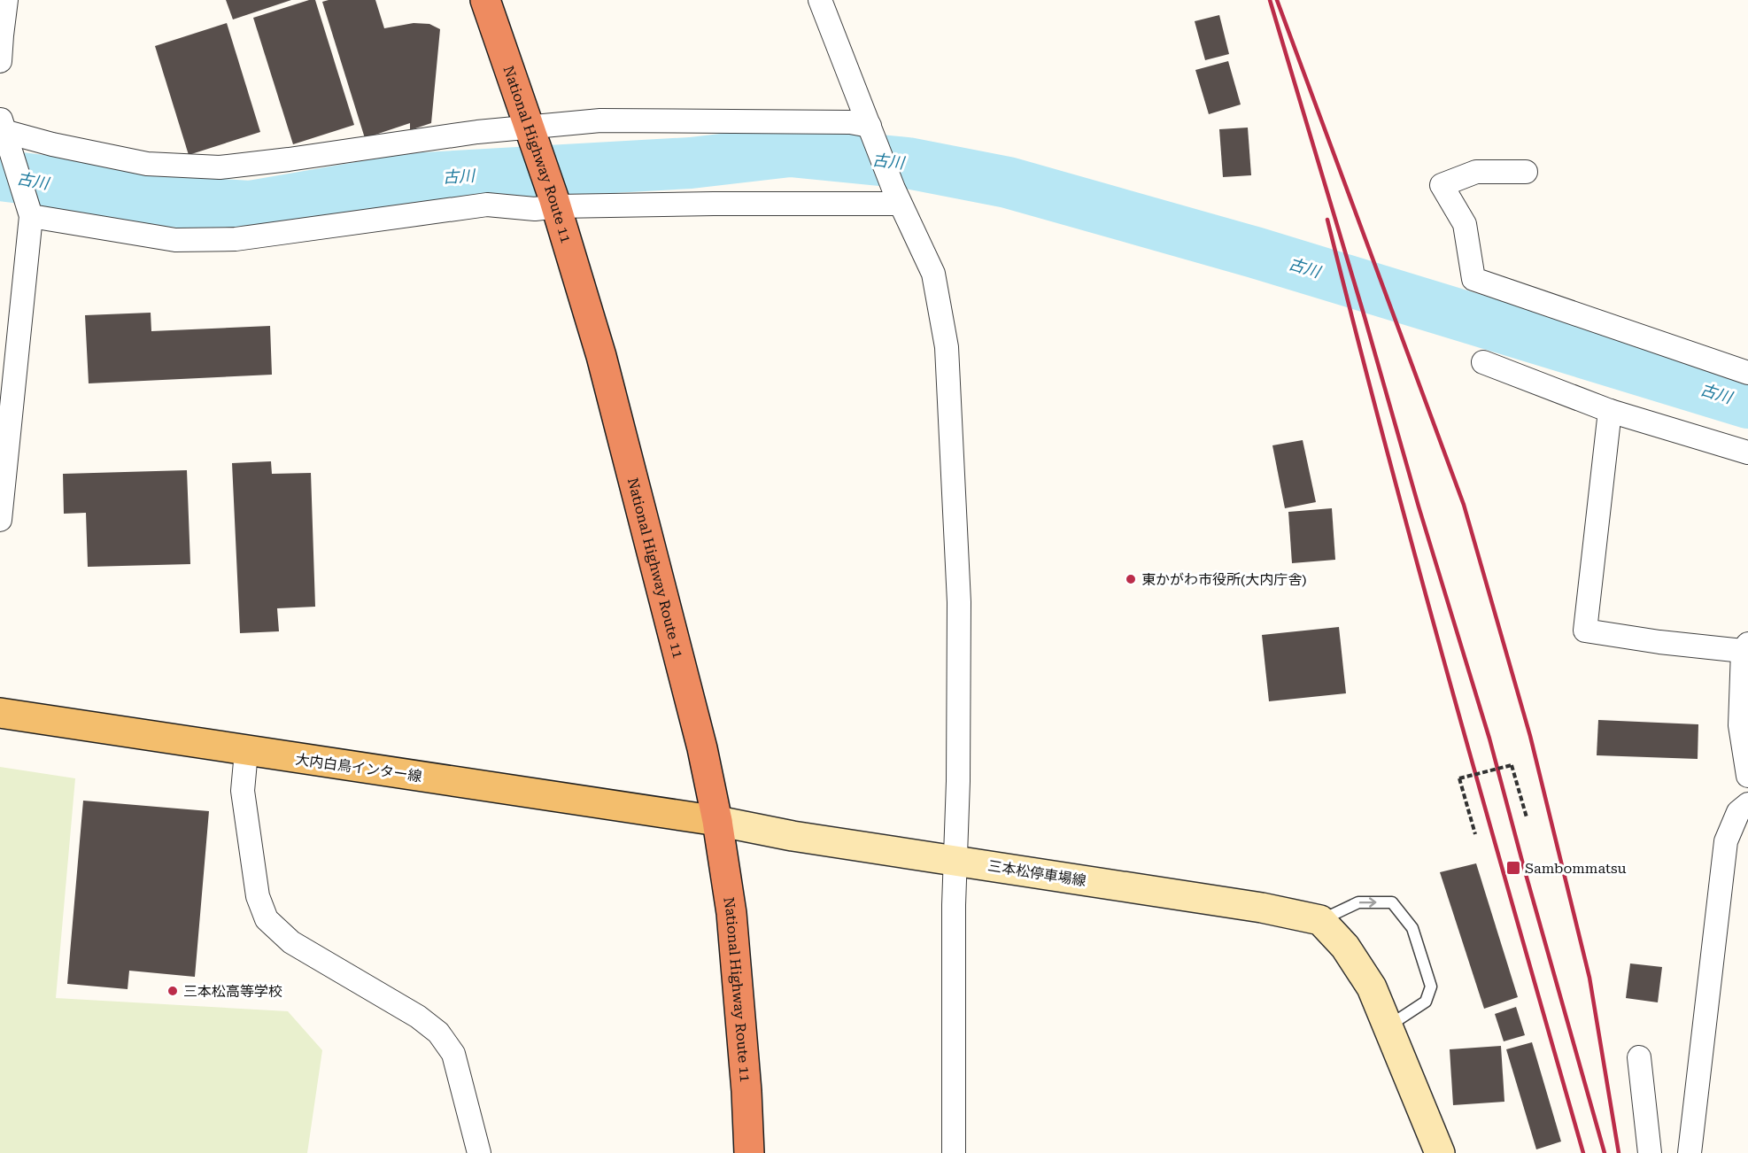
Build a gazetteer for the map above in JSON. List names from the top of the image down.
{
  "streets": {
    "highway": ["National Highway Route 11"],
    "main road": ["大内白鳥インター線", "三本松停車場線"]
  },
  "crossings": [
    ["National Highway Route 11", "大内白鳥インター線"],
    ["National Highway Route 11", "三本松停車場線"],
    ["大内白鳥インター線", "三本松停車場線"]
  ],
  "water": ["古川"],
  "places": {
    "other": ["東かがわ市役所(大内庁舎)", "三本松高等学校"],
    "transit": ["Sambommatsu"]
  }
}
